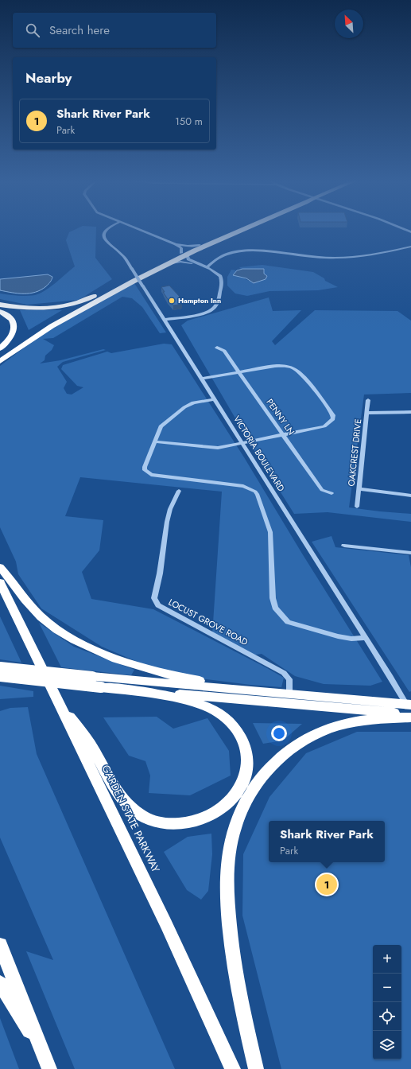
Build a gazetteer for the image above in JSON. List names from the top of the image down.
{
  "streets": {
    "highway": ["GARDEN STATE PARKWAY"],
    "street": [
      "PENNY LN",
      "OAKCREST DRIVE",
      "VICTORIA BOULEVARD",
      "LOCUST GROVE ROAD"
    ]
  },
  "places": ["Hampton Inn"],
  "north": "top left",
  "page": {
    "search": "Search here",
    "heading": "Nearby",
    "list": [
      {
        "mark": "1",
        "name": "Shark River Park",
        "note": "Park",
        "value": "150 m"
      }
    ],
    "popup": ["Shark River Park", "Park"],
    "pins": "1",
    "map_buttons": ["+", "−"]
  }
}
